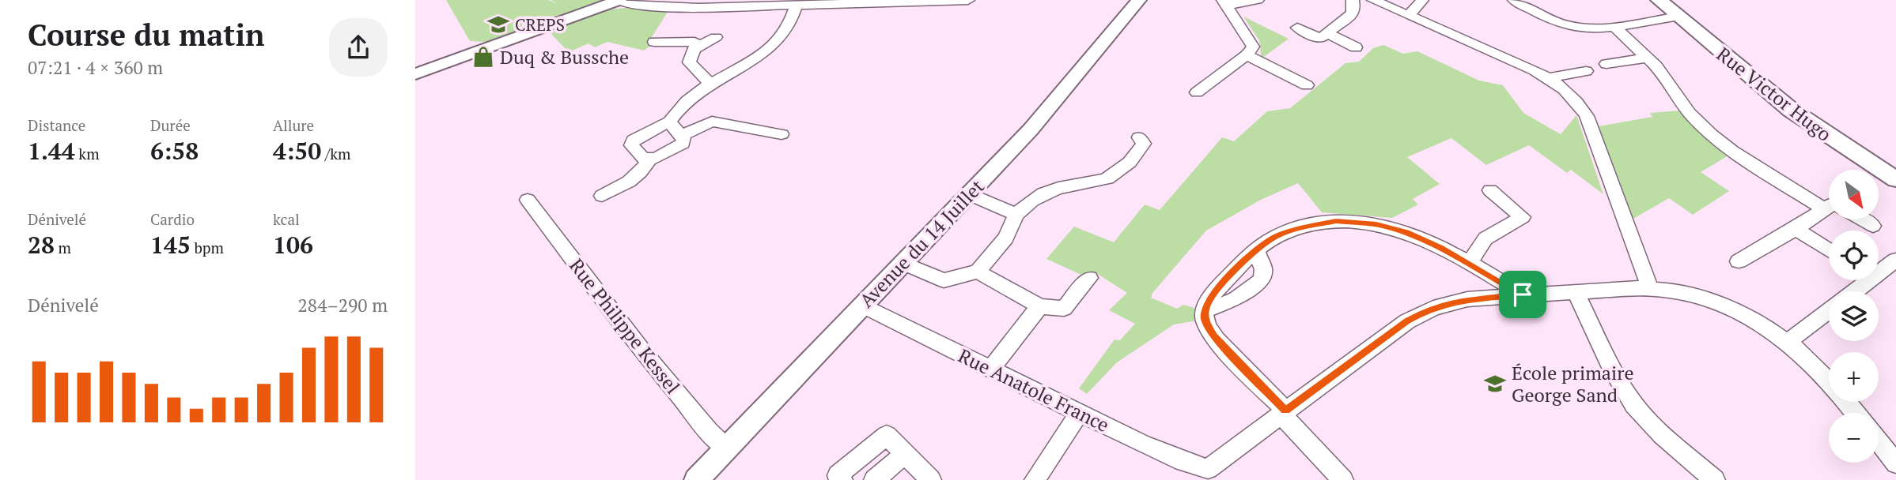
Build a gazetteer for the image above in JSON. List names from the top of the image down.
{
  "streets": {
    "main road": ["Rue Victor Hugo"],
    "street": ["Avenue du 14 Juillet", "Rue Philippe Kessel", "Rue Anatole France"]
  },
  "crossings": [
    ["Avenue du 14 Juillet", "Rue Philippe Kessel"],
    ["Avenue du 14 Juillet", "Rue Anatole France"]
  ],
  "places": {
    "school or university": ["CREPS", "École primaire George Sand"],
    "shop": ["Duq & Bussche"]
  },
  "north": "bottom right",
  "page": {
    "heading": ["Course du matin", "07:21 · 4 × 360 m"],
    "stats": [
      ["Distance", "1.44 km"],
      ["Durée", "6:58"],
      ["Allure", "4:50 /km"],
      ["Dénivelé", "28 m"],
      ["Cardio", "145 bpm"],
      ["kcal", "106"]
    ],
    "map_buttons": ["+", "−"],
    "chart": ["Dénivelé", "284–290 m"]
  }
}
